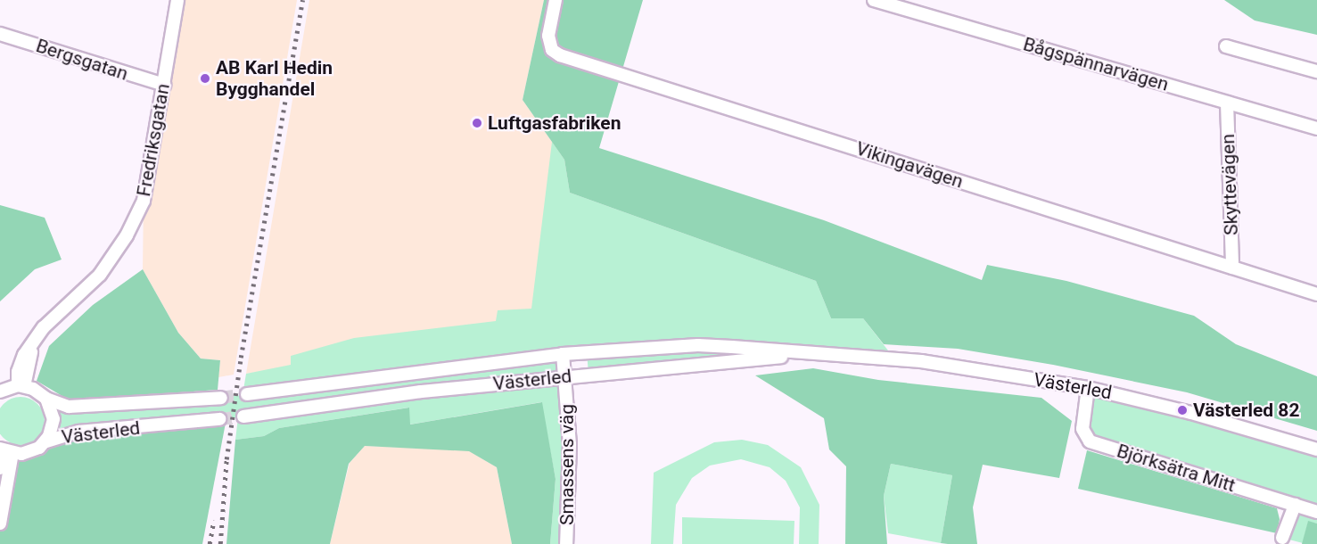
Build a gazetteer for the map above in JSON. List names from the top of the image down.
{
  "streets": {
    "street": [
      "Bergsgatan",
      "Bågspännarvägen",
      "Fredriksgatan",
      "Vikingavägen",
      "Skyttevägen",
      "Västerled",
      "Smassens väg",
      "Björksätra Mitt"
    ]
  },
  "crossings": [
    ["Bergsgatan", "Fredriksgatan"],
    ["Bågspännarvägen", "Skyttevägen"],
    ["Fredriksgatan", "Västerled"],
    ["Vikingavägen", "Skyttevägen"],
    ["Västerled", "Smassens väg"],
    ["Västerled", "Björksätra Mitt"]
  ],
  "places": ["AB Karl Hedin Bygghandel", "Luftgasfabriken", "Västerled 82"]
}
